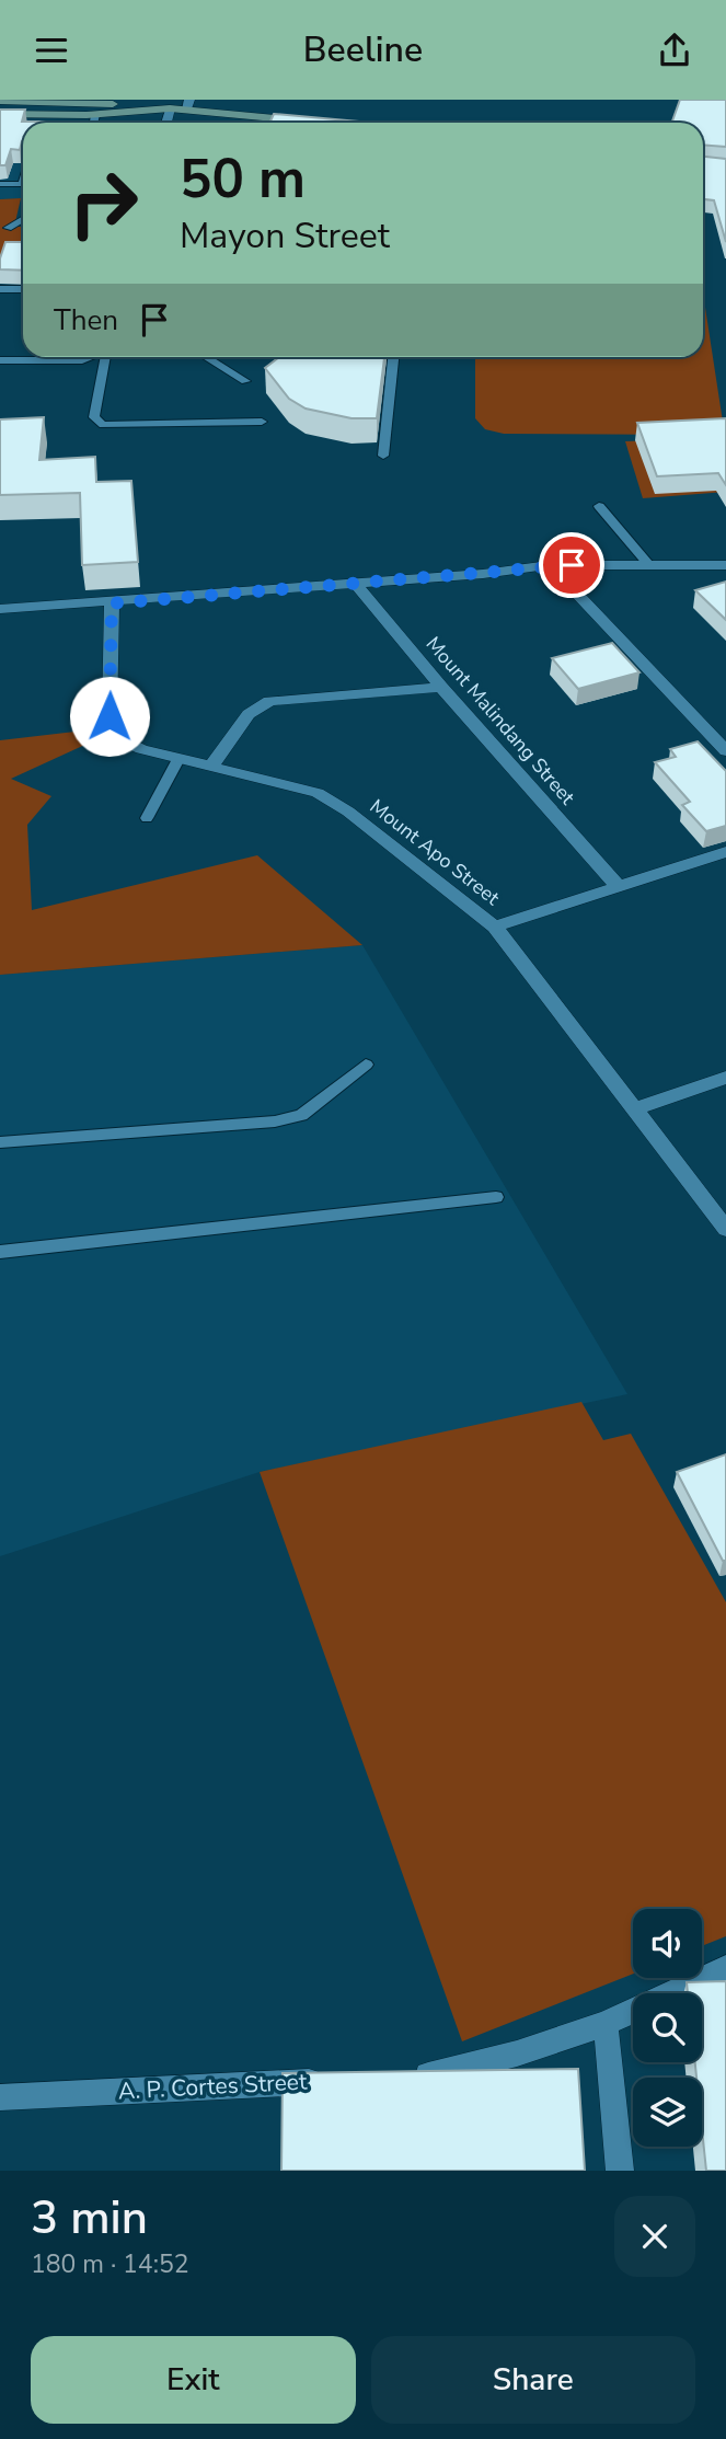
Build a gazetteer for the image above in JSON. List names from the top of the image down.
{
  "streets": {
    "street": ["Mount Malindang Street", "Mount Apo Street", "A. P. Cortes Street"]
  },
  "page": {
    "header": "Beeline",
    "turn": ["50 m", "Mayon Street"],
    "then": "Then",
    "heading": ["3 min", "180 m · 14:52"],
    "buttons": ["Exit", "Share"]
  }
}
